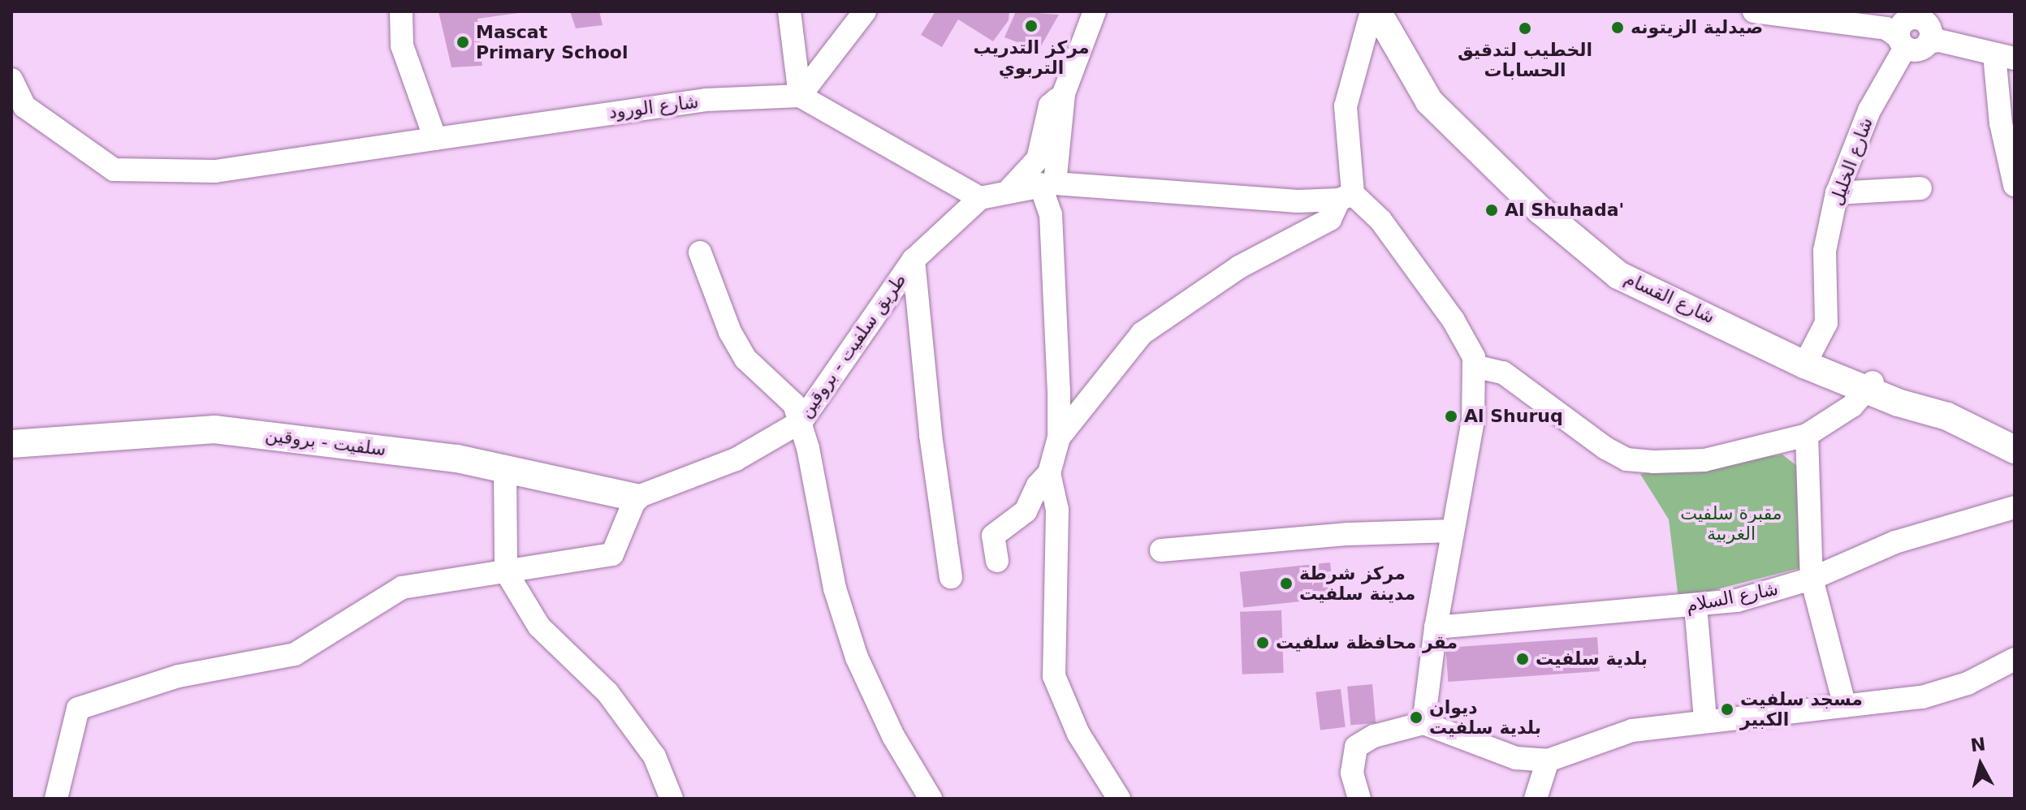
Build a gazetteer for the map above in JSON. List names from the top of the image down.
{
  "streets": {
    "main road": ["شارع القسام", "سلفيت - بروقين"],
    "street": [
      "شارع الورود",
      "شارع الخليل",
      "طريق سلفيت - بروقين",
      "شارع السلام"
    ]
  },
  "crossings": [
    ["شارع الخليل", "شارع القسام"],
    ["طريق سلفيت - بروقين", "سلفيت - بروقين"]
  ],
  "parks": ["مقبرة سلفيت الغربية"],
  "places": [
    "مركز التدريب التربوي",
    "صيدلية الزيتونه",
    "الخطيب لتدقيق الحسابات",
    "Mascat Primary School",
    "Al Shuhada'",
    "Al Shuruq",
    "مركز شرطة مدينة سلفيت",
    "مقر محافظة سلفيت",
    "بلدية سلفيت",
    "مسجد سلفيت الكبير",
    "ديوان بلدية سلفيت"
  ],
  "north": "top"
}
